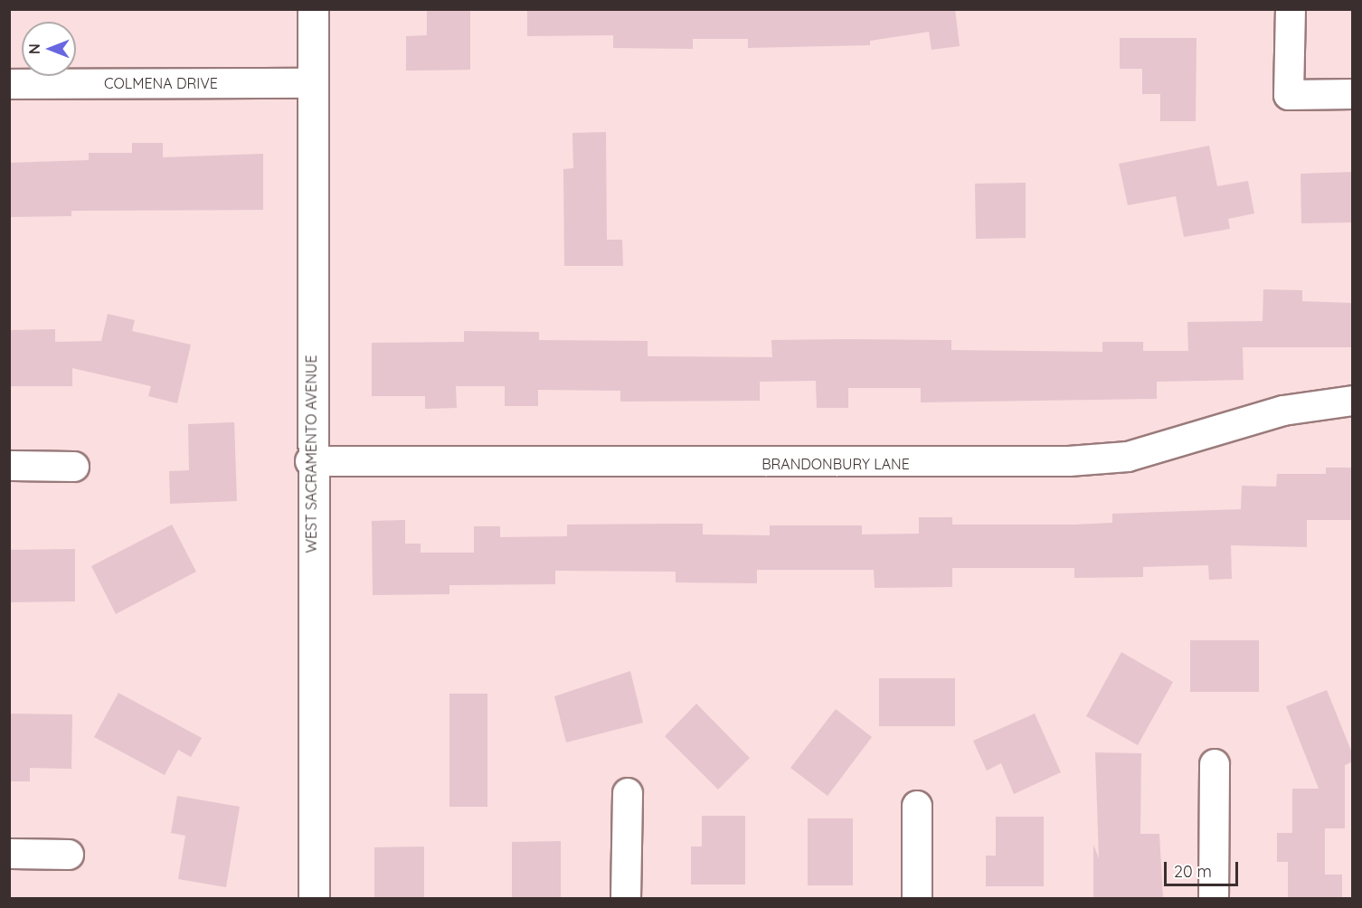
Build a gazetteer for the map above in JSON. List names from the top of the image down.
{
  "streets": {
    "street": ["COLMENA DRIVE", "WEST SACRAMENTO AVENUE", "BRANDONBURY LANE"]
  },
  "crossings": [
    ["COLMENA DRIVE", "WEST SACRAMENTO AVENUE"],
    ["WEST SACRAMENTO AVENUE", "BRANDONBURY LANE"]
  ],
  "scale_bar": "20 m",
  "north": "left"
}
